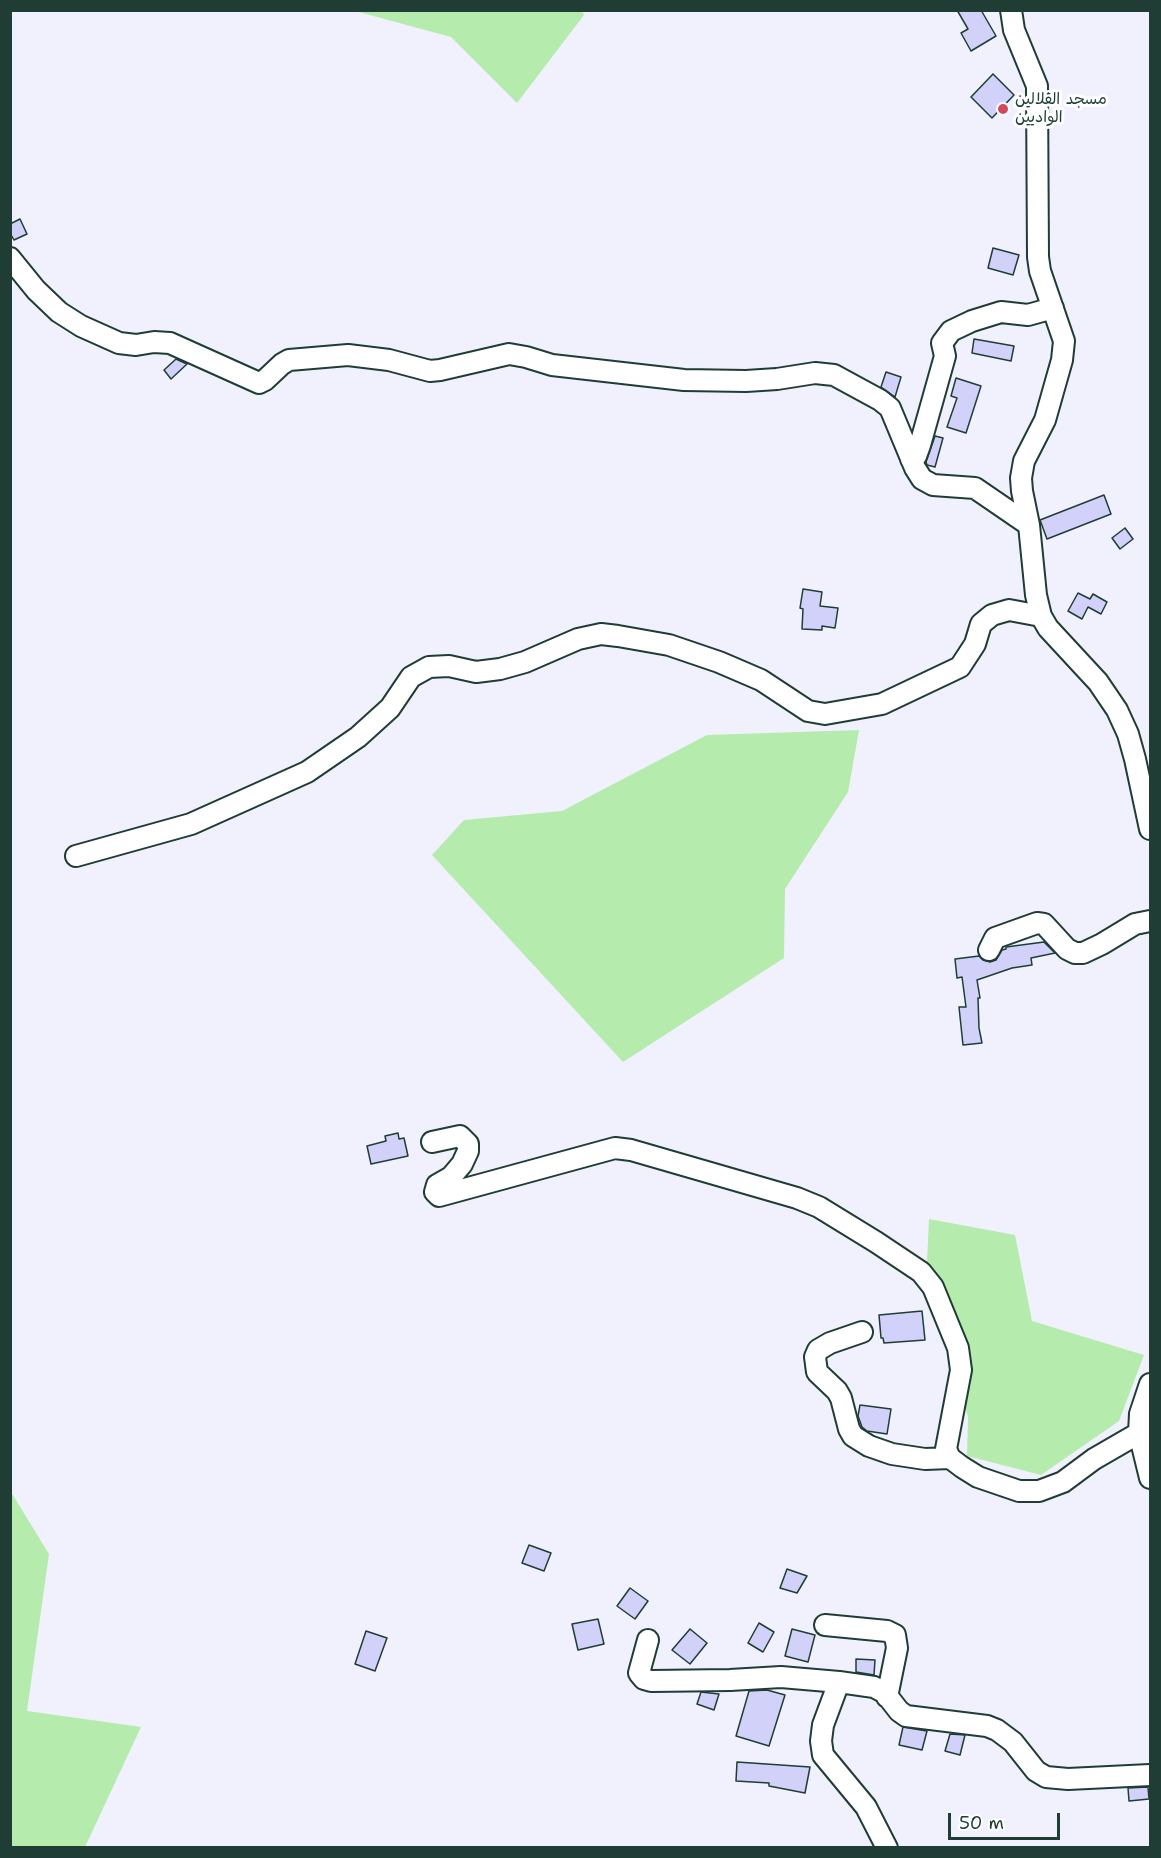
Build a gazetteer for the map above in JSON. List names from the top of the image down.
{
  "places": ["مسجد القلالين الواديين"],
  "scale_bar": "50 m"
}
